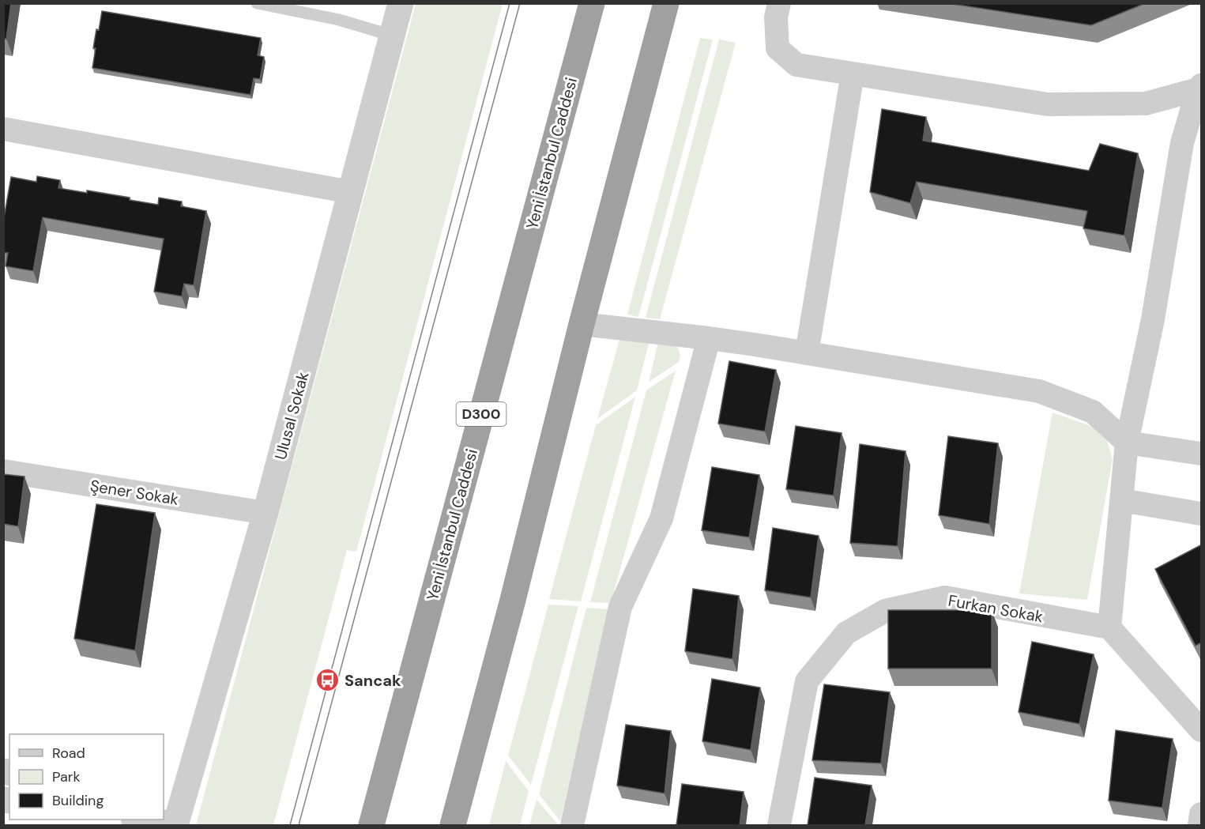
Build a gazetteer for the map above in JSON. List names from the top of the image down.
{
  "streets": {
    "highway": ["Yeni İstanbul Caddesi", "D300"],
    "street": ["Ulusal Sokak", "Şener Sokak", "Furkan Sokak"]
  },
  "crossings": [
    ["Ulusal Sokak", "Şener Sokak"]
  ],
  "places": {
    "bus stop": ["Sancak"]
  },
  "legend": ["Road", "Park", "Building"]
}
